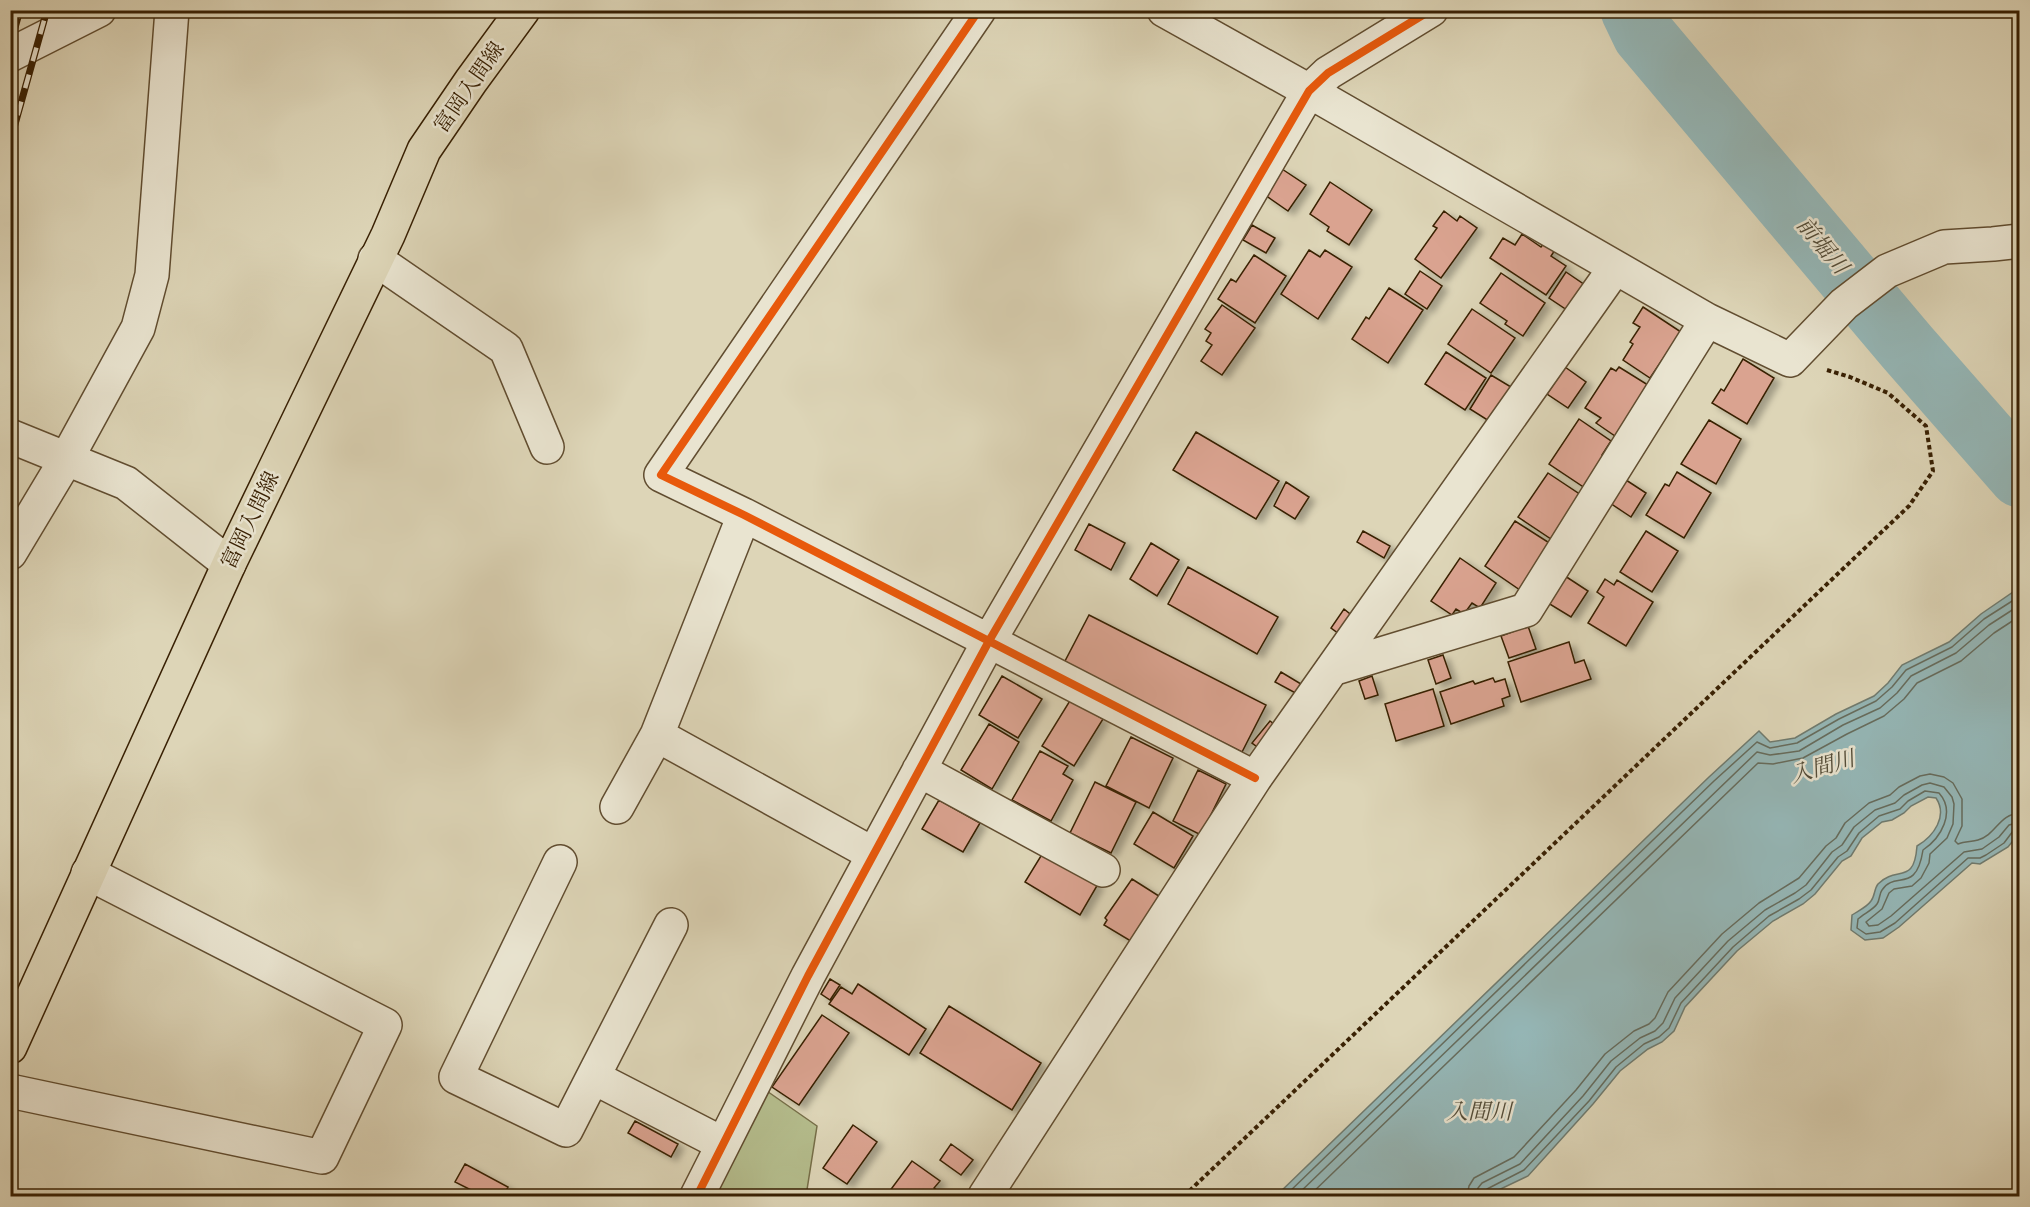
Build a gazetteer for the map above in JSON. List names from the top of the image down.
{
  "streets": {
    "main road": ["富岡入間線"]
  },
  "water": ["前堀川", "入間川"]
}
